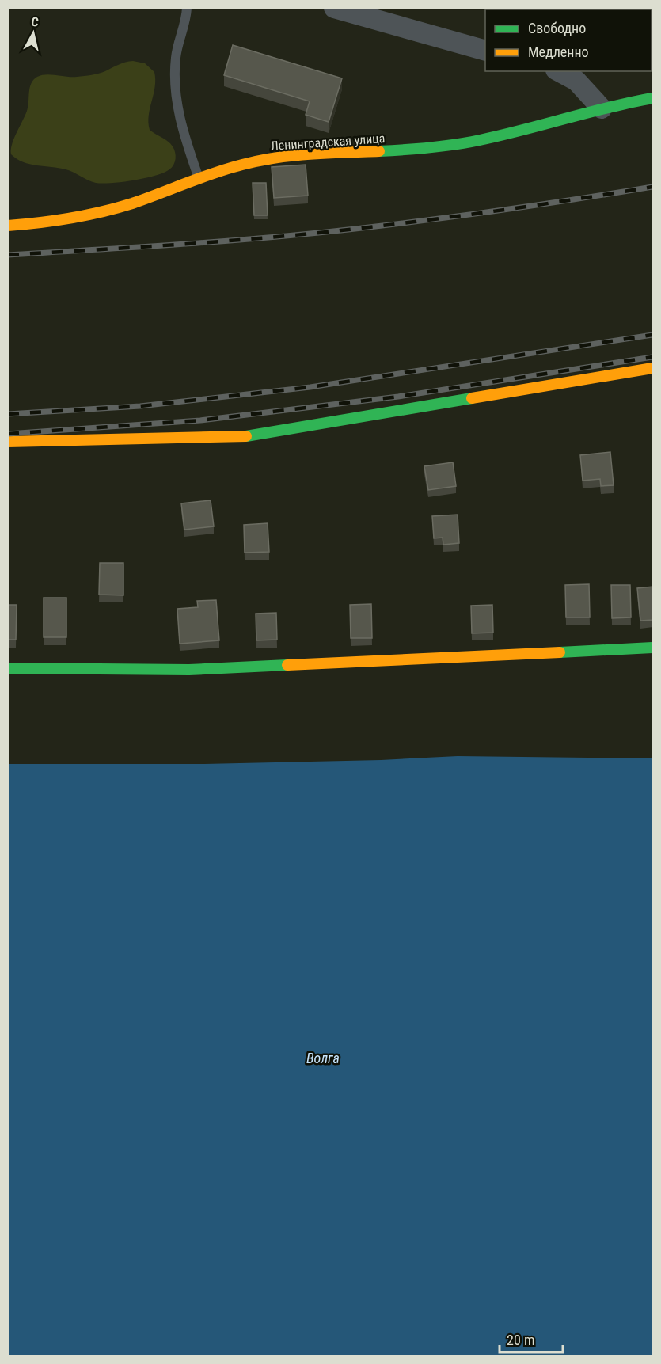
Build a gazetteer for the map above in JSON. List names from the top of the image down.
{
  "streets": {
    "street": ["Ленинградская улица"]
  },
  "water": ["Волга"],
  "legend": ["Свободно", "Медленно"],
  "scale_bar": "20 m",
  "north": "top"
}
